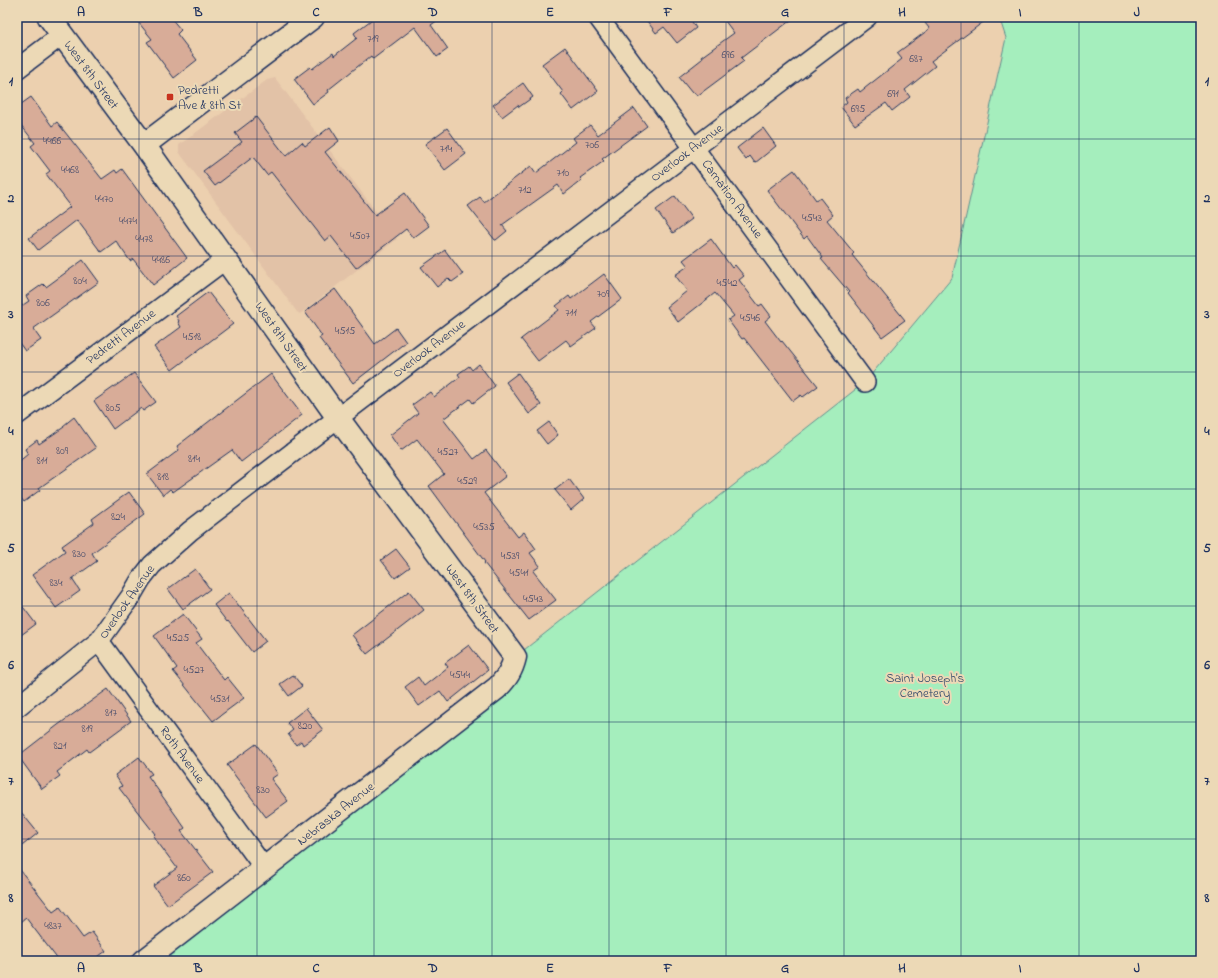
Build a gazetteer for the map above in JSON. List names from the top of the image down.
{
  "streets": {
    "street": [
      "West 8th Street",
      "Overlook Avenue",
      "Carnation Avenue",
      "Pedretti Avenue",
      "Roth Avenue",
      "Nebraska Avenue"
    ]
  },
  "crossings": [
    ["West 8th Street", "Overlook Avenue"],
    ["West 8th Street", "Pedretti Avenue"],
    ["West 8th Street", "Nebraska Avenue"],
    ["Overlook Avenue", "Carnation Avenue"],
    ["Overlook Avenue", "Roth Avenue"],
    ["Roth Avenue", "Nebraska Avenue"]
  ],
  "parks": ["Saint Joseph’s Cemetery"],
  "places": {
    "transit": ["Pedretti Ave & 8th St"]
  },
  "house_numbers": [
    "719",
    "696",
    "687",
    "691",
    "695",
    "4466",
    "706",
    "714",
    "4468",
    "710",
    "712",
    "4470",
    "4543",
    "4474",
    "4507",
    "4478",
    "4486",
    "804",
    "4542",
    "709",
    "806",
    "711",
    "4546",
    "4515",
    "4518",
    "805",
    "809",
    "4527",
    "814",
    "811",
    "818",
    "4529",
    "824",
    "4535",
    "830",
    "4539",
    "4541",
    "834",
    "4543",
    "4525",
    "4527",
    "4544",
    "4531",
    "817",
    "820",
    "819",
    "821",
    "830",
    "860",
    "4837"
  ],
  "grid": {
    "columns": [
      "A",
      "B",
      "C",
      "D",
      "E",
      "F",
      "G",
      "H",
      "I",
      "J"
    ],
    "rows": [
      "1",
      "2",
      "3",
      "4",
      "5",
      "6",
      "7",
      "8"
    ]
  }
}
